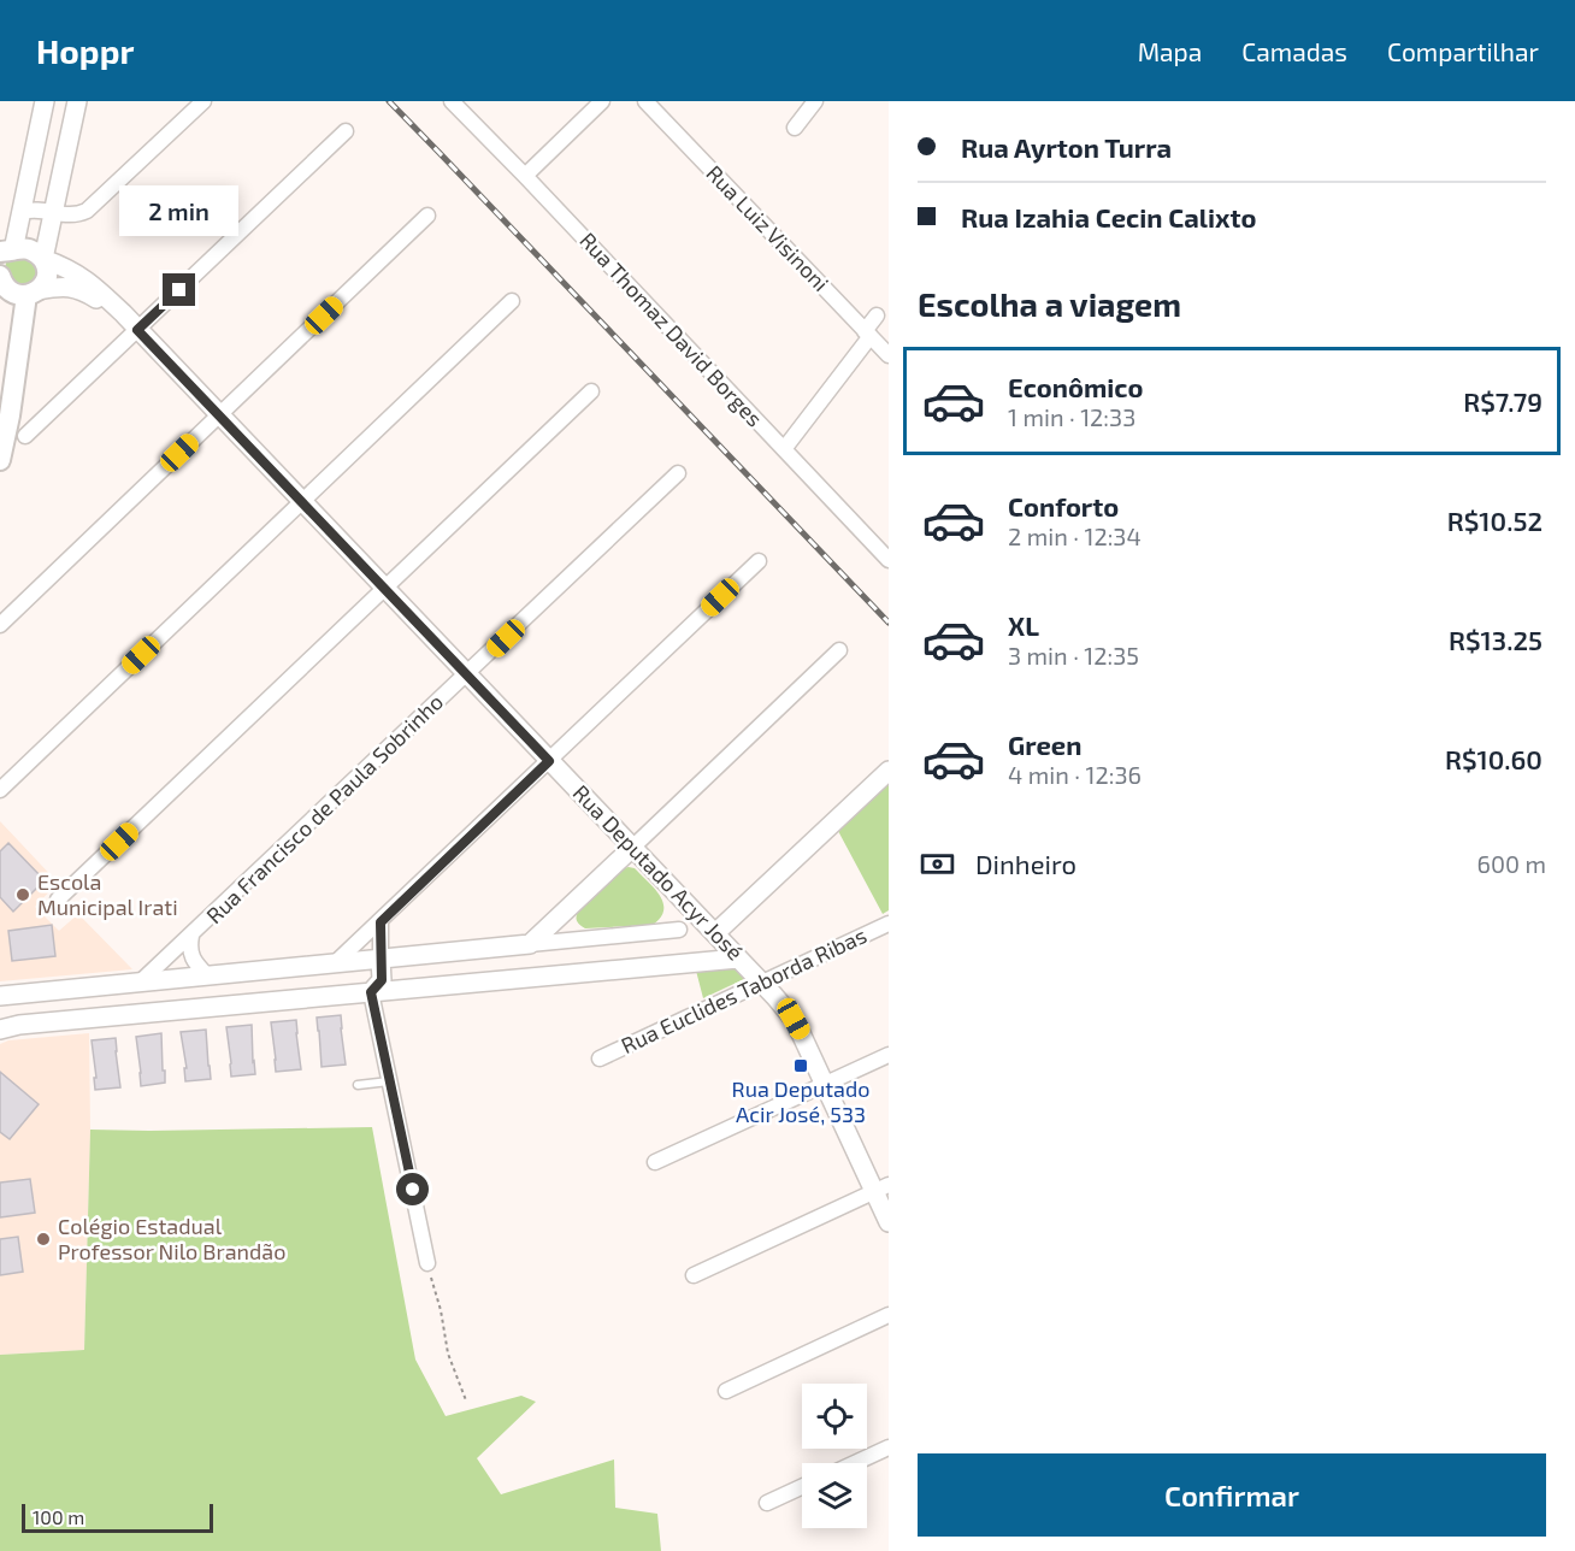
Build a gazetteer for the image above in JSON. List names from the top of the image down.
{
  "streets": {
    "street": [
      "Rua Luiz Visinoni",
      "Rua Thomaz David Borges",
      "Rua Francisco de Paula Sobrinho",
      "Rua Deputado Acyr José",
      "Rua Euclides Taborda Ribas"
    ]
  },
  "crossings": [
    ["Rua Francisco de Paula Sobrinho", "Rua Deputado Acyr José"],
    ["Rua Deputado Acyr José", "Rua Euclides Taborda Ribas"]
  ],
  "places": {
    "other": ["Escola Municipal Irati", "Colégio Estadual Professor Nilo Brandão"],
    "transit": ["Rua Deputado Acir José, 533"]
  },
  "scale_bar": "100 m",
  "page": {
    "header": "Hoppr",
    "nav": ["Mapa", "Camadas", "Compartilhar"],
    "banner": ["Rua Ayrton Turra", "Rua Izahia Cecin Calixto"],
    "bubble": "2 min",
    "heading": "Escolha a viagem",
    "list": [
      {
        "name": "Econômico",
        "note": "1 min · 12:33",
        "value": "R$7.79"
      },
      {
        "name": "Conforto",
        "note": "2 min · 12:34",
        "value": "R$10.52"
      },
      {
        "name": "XL",
        "note": "3 min · 12:35",
        "value": "R$13.25"
      },
      {
        "name": "Green",
        "note": "4 min · 12:36",
        "value": "R$10.60"
      }
    ],
    "pay": ["Dinheiro", "600 m"],
    "buttons": "Confirmar",
    "scale": "100 m"
  }
}
